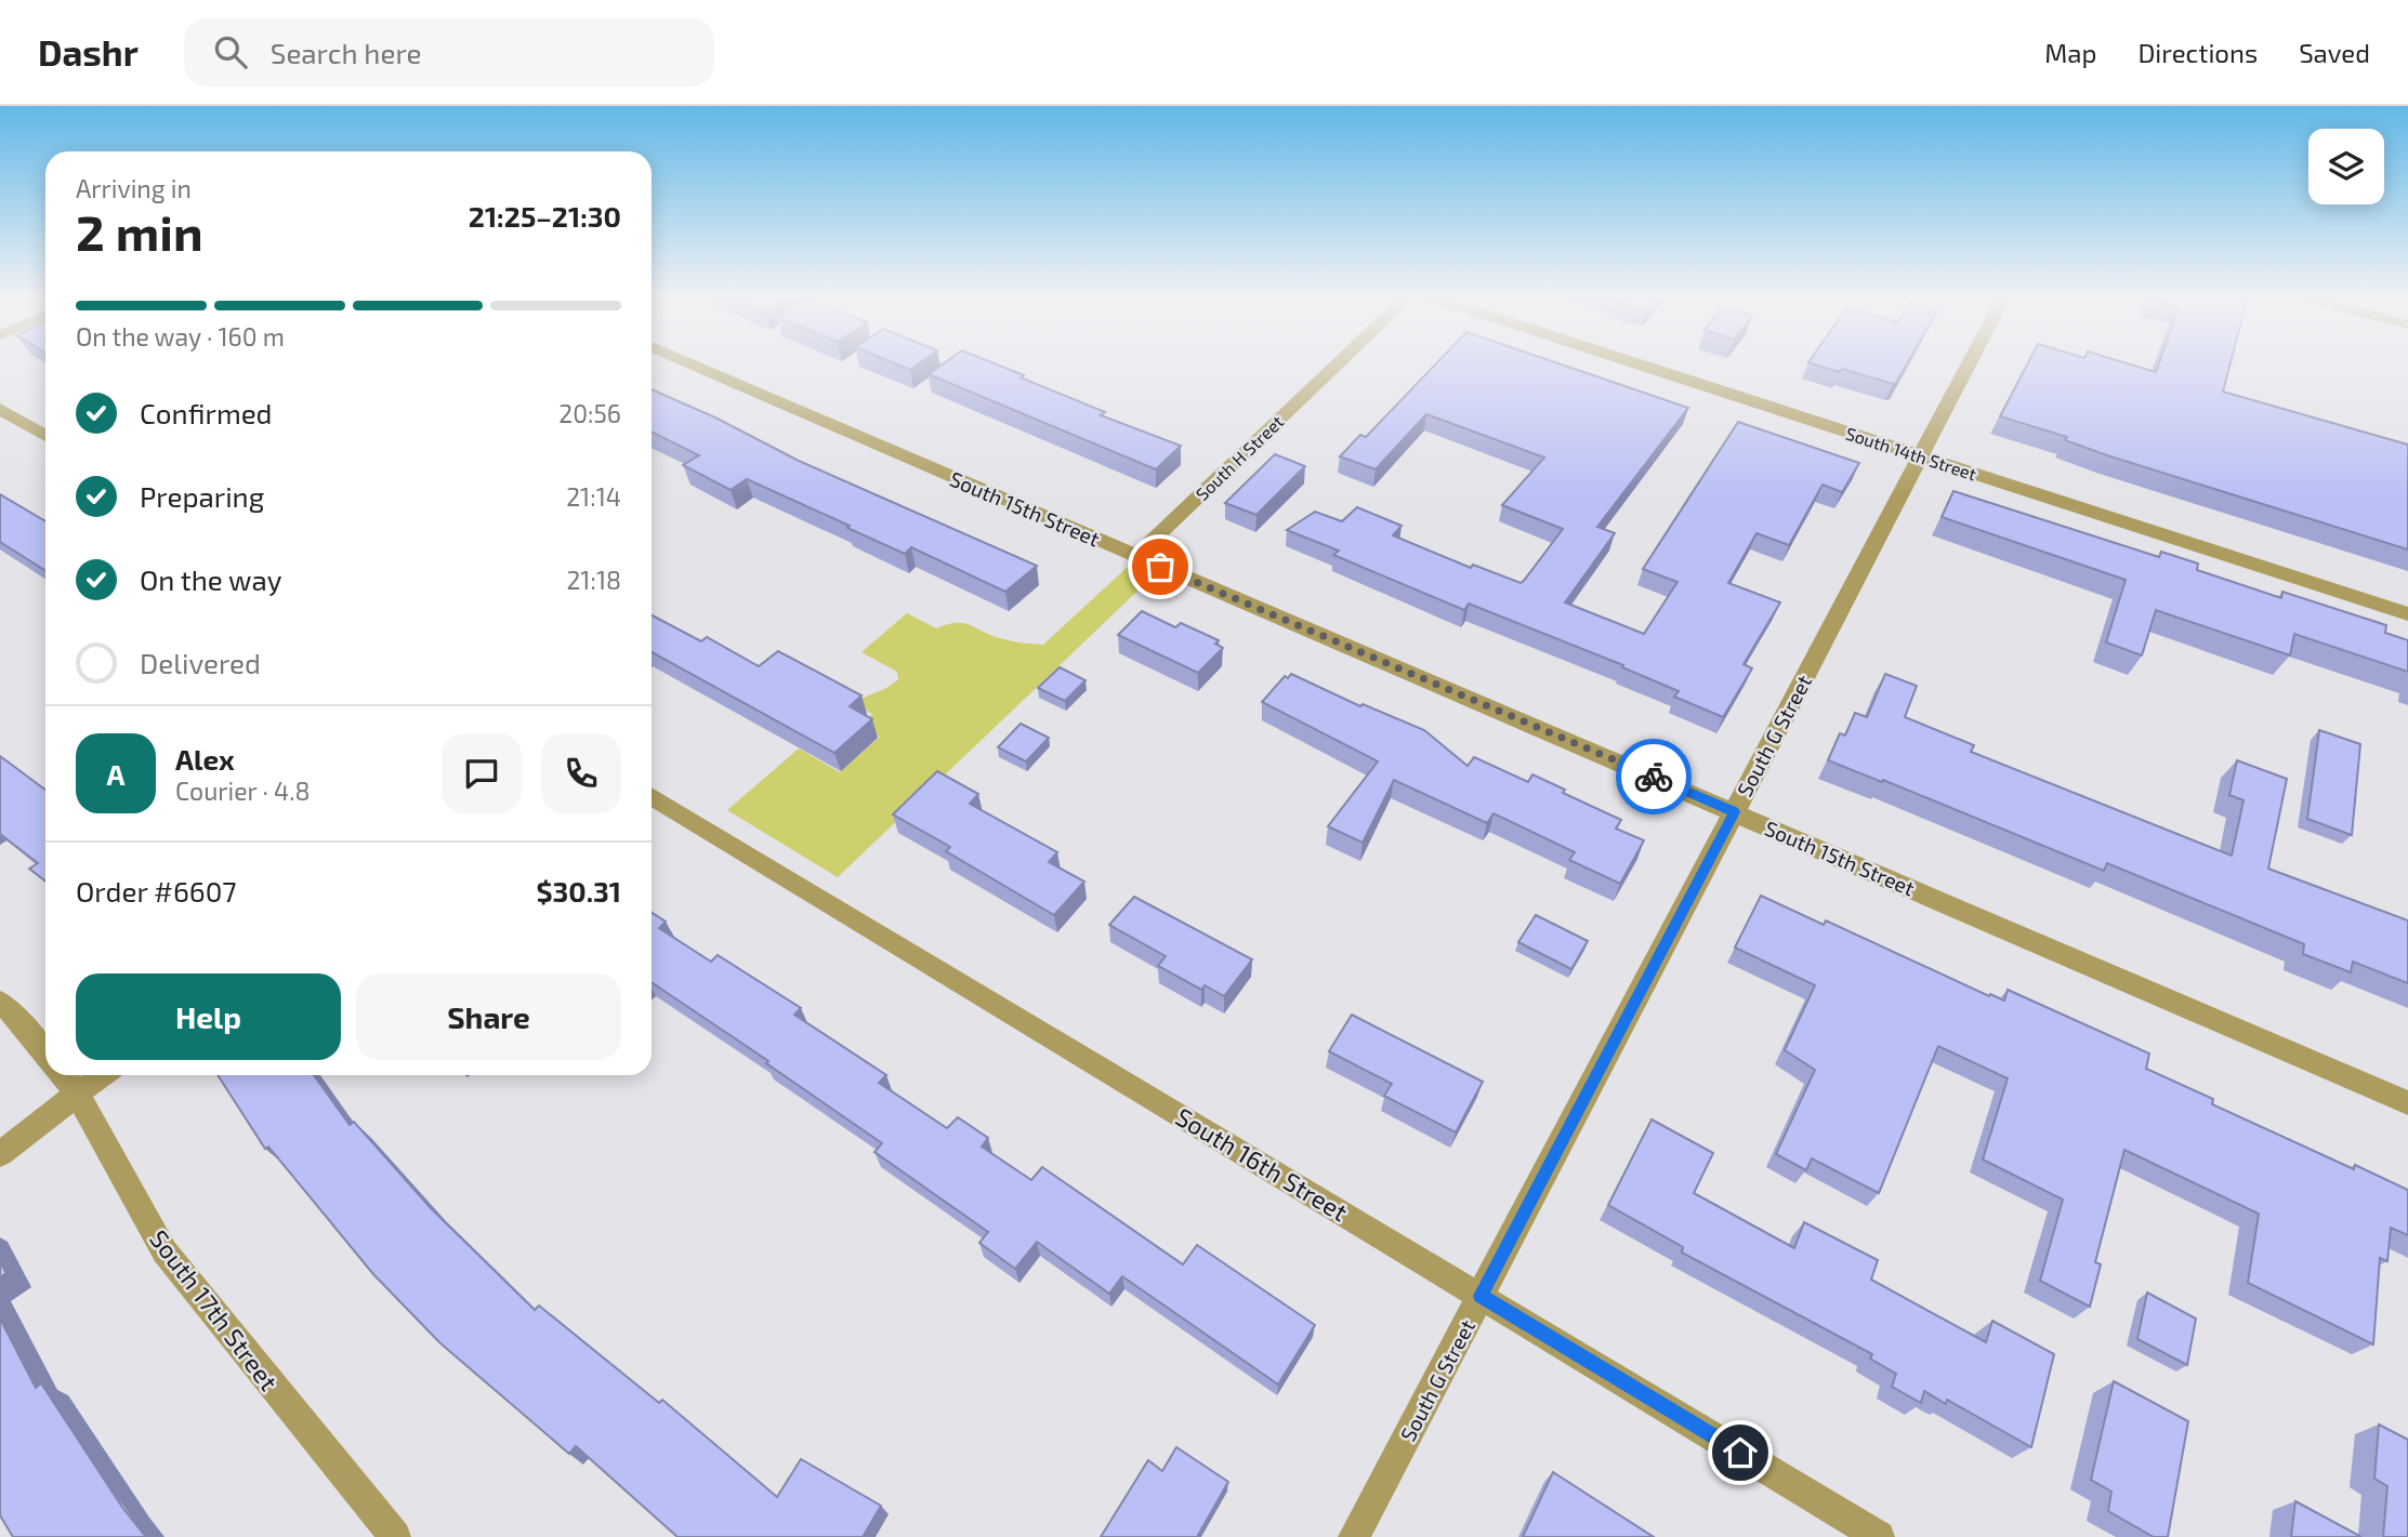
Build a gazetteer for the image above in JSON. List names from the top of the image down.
{
  "streets": {
    "street": [
      "South 14th Street",
      "South H Street",
      "South 15th Street",
      "South G Street",
      "South 16th Street",
      "South 17th Street"
    ]
  },
  "crossings": [
    ["South 14th Street", "South G Street"],
    ["South H Street", "South 15th Street"],
    ["South 15th Street", "South G Street"],
    ["South G Street", "South 16th Street"]
  ],
  "page": {
    "header": "Dashr",
    "search": "Search here",
    "nav": ["Map", "Directions", "Saved"],
    "heading": ["2 min", "Arriving in", "21:25–21:30"],
    "panel": [
      "Alex",
      "Courier · 4.8",
      "Order #6607",
      "$30.31"
    ],
    "bar": "On the way · 160 m",
    "list": [
      ["Confirmed", "20:56"],
      ["Preparing", "21:14"],
      ["On the way", "21:18"],
      "Delivered"
    ],
    "round": "A",
    "buttons": ["Help", "Share"]
  }
}
